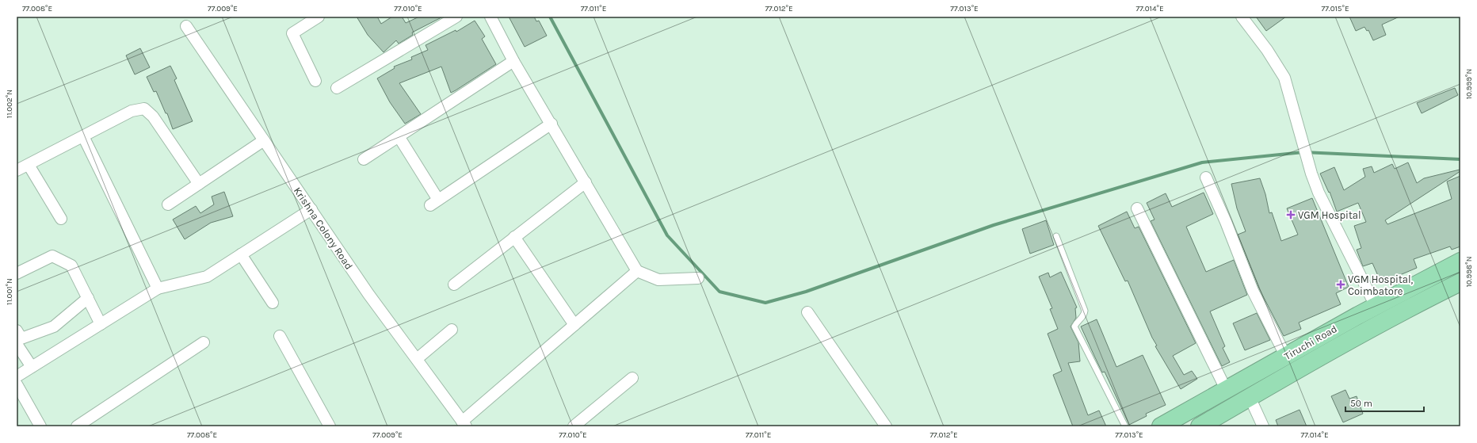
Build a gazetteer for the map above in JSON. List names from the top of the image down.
{
  "streets": {
    "highway": ["Tiruchi Road"],
    "street": ["Krishna Colony Road"]
  },
  "places": {
    "health": ["VGM Hospital", "VGM Hospital, Coimbatore"]
  },
  "scale_bar": "50 m",
  "coordinates": [
    "77.008°E",
    "77.009°E",
    "77.010°E",
    "77.011°E",
    "77.012°E",
    "77.013°E",
    "77.014°E",
    "77.015°E",
    "10.999°N",
    "11.002°N",
    "10.998°N",
    "11.001°N"
  ]
}
